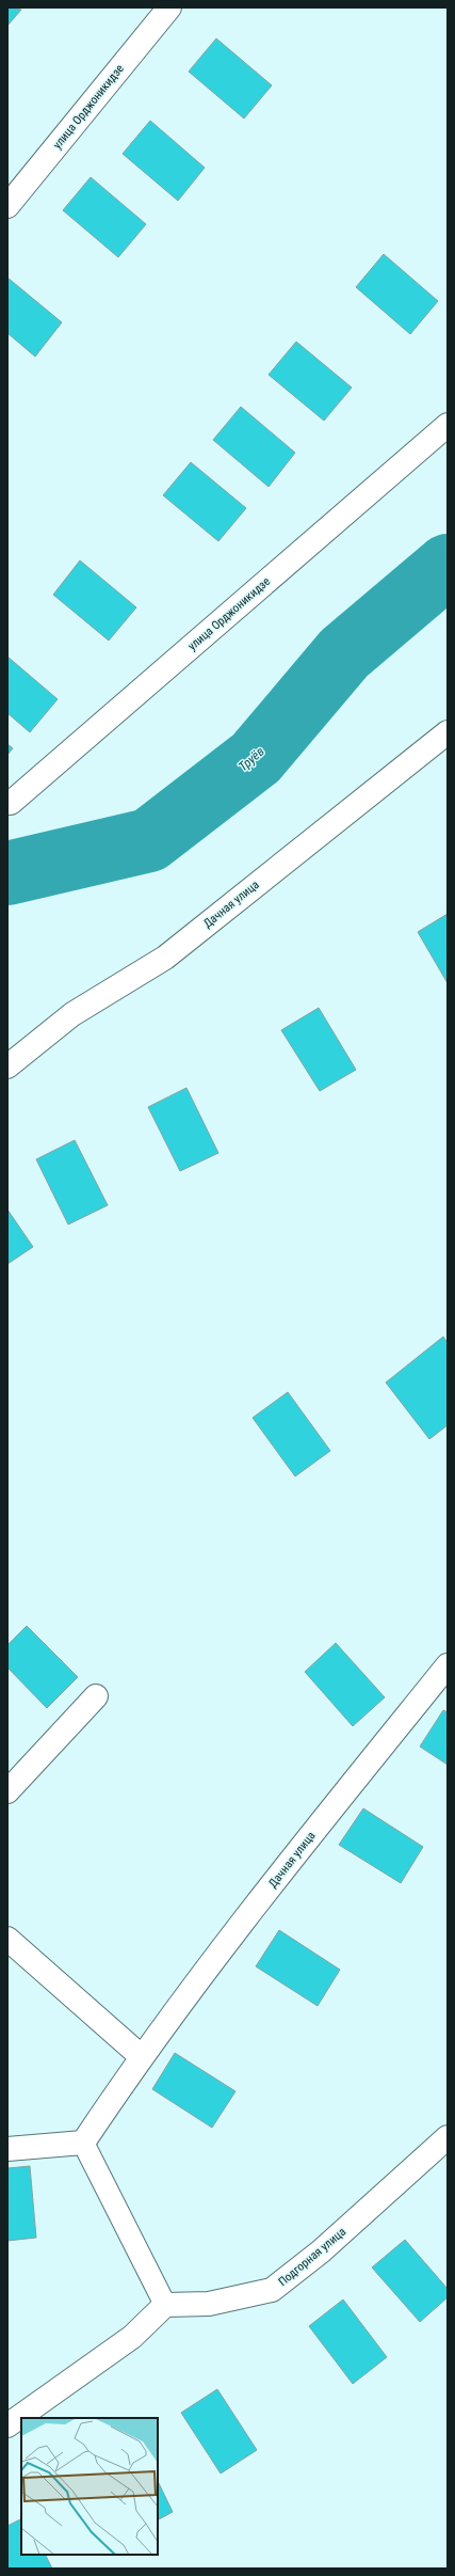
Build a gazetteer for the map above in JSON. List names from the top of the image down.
{
  "streets": {
    "street": ["улица Орджоникидзе", "Дачная улица", "Подгорная улица"]
  },
  "water": ["Труёв"]
}
